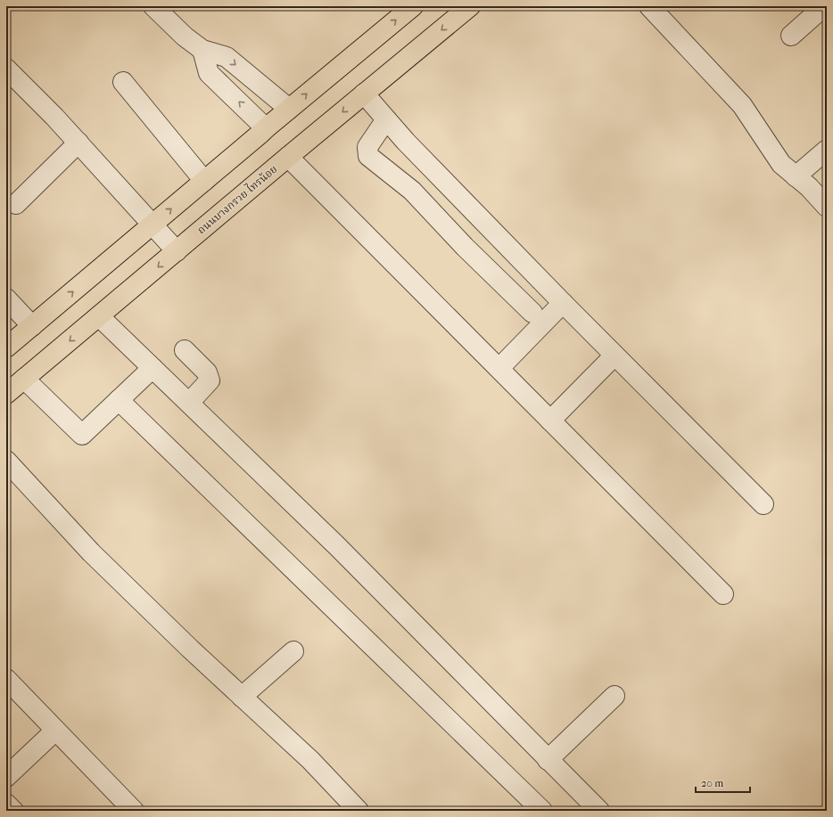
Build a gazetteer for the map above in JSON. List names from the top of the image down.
{
  "streets": {
    "main road": ["ถนนบางกรวย-ไทรน้อย"]
  },
  "scale_bar": "20 m"
}
